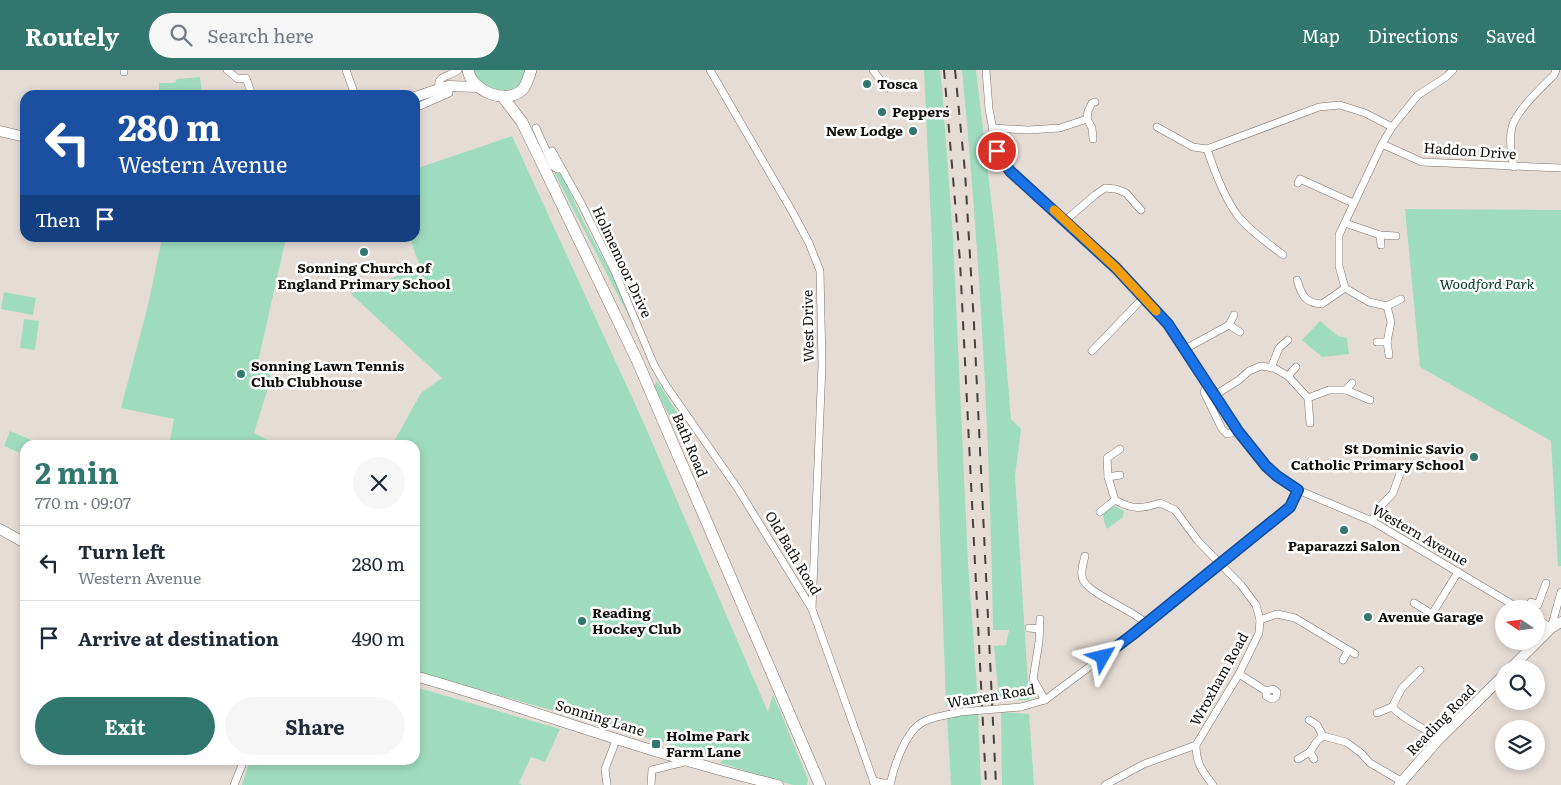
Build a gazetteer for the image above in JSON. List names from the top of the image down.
{
  "streets": {
    "main road": ["Bath Road", "Sonning Lane", "Reading Road"],
    "street": [
      "Haddon Drive",
      "Holmemoor Drive",
      "West Drive",
      "Western Avenue",
      "Old Bath Road",
      "Wroxham Road",
      "Warren Road"
    ]
  },
  "crossings": [
    ["Holmemoor Drive", "Old Bath Road"],
    ["West Drive", "Old Bath Road"],
    ["Western Avenue", "Warren Road"],
    ["Old Bath Road", "Warren Road"],
    ["Wroxham Road", "Warren Road"]
  ],
  "parks": ["Woodford Park"],
  "places": {
    "other": [
      "Tosca",
      "Peppers",
      "New Lodge",
      "Sonning Church of England Primary School",
      "Sonning Lawn Tennis Club Clubhouse",
      "St Dominic Savio Catholic Primary School",
      "Paparazzi Salon",
      "Avenue Garage",
      "Reading Hockey Club"
    ],
    "transit": ["Holme Park Farm Lane"]
  },
  "north": "left",
  "page": {
    "header": "Routely",
    "search": "Search here",
    "nav": ["Map", "Directions", "Saved"],
    "turn": ["280 m", "Western Avenue"],
    "then": "Then",
    "heading": ["2 min", "770 m · 09:07"],
    "list": [
      {
        "name": "Turn left",
        "note": "Western Avenue",
        "value": "280 m"
      },
      {
        "name": "Arrive at destination",
        "value": "490 m"
      }
    ],
    "buttons": ["Exit", "Share"]
  }
}
